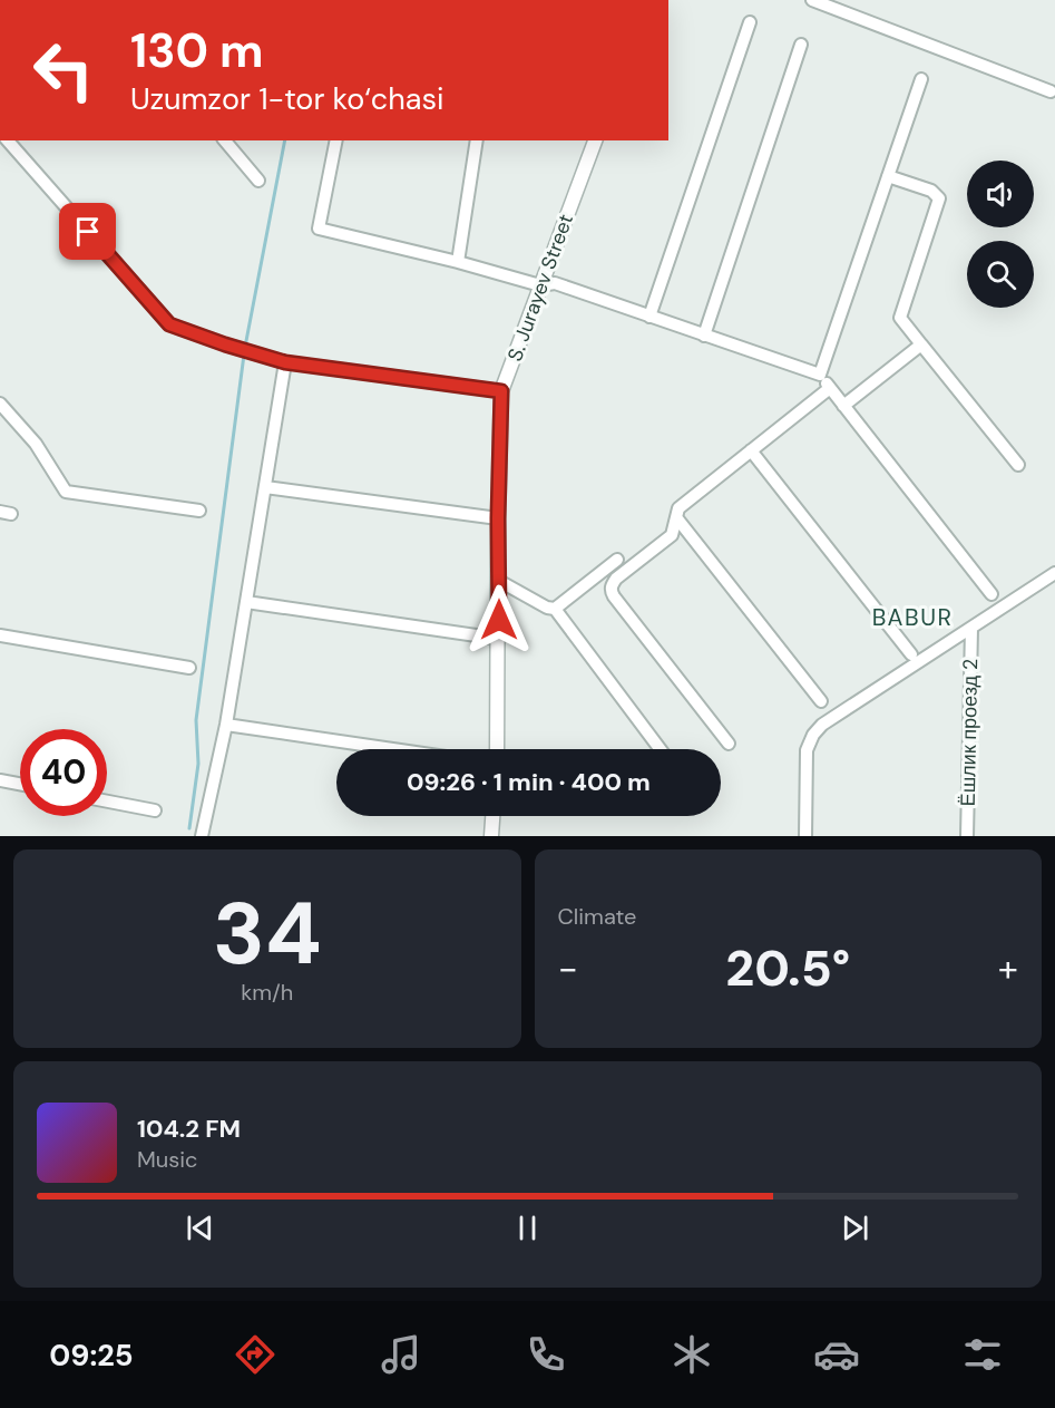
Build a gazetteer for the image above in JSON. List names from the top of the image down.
{
  "streets": {
    "street": ["S. Jurayev Street", "Ёшлик проезд 2"]
  },
  "districts": ["BABUR"],
  "page": {
    "turn": ["130 m", "Uzumzor 1-tor ko‘chasi"],
    "limit": "40",
    "trip": "09:26 · 1 min · 400 m",
    "tile": [
      ["34", "km/h"],
      "Climate"
    ],
    "heat": ["−", "20.5°", "+"],
    "song": ["104.2 FM", "Music"],
    "tabs": "09:25"
  }
}
